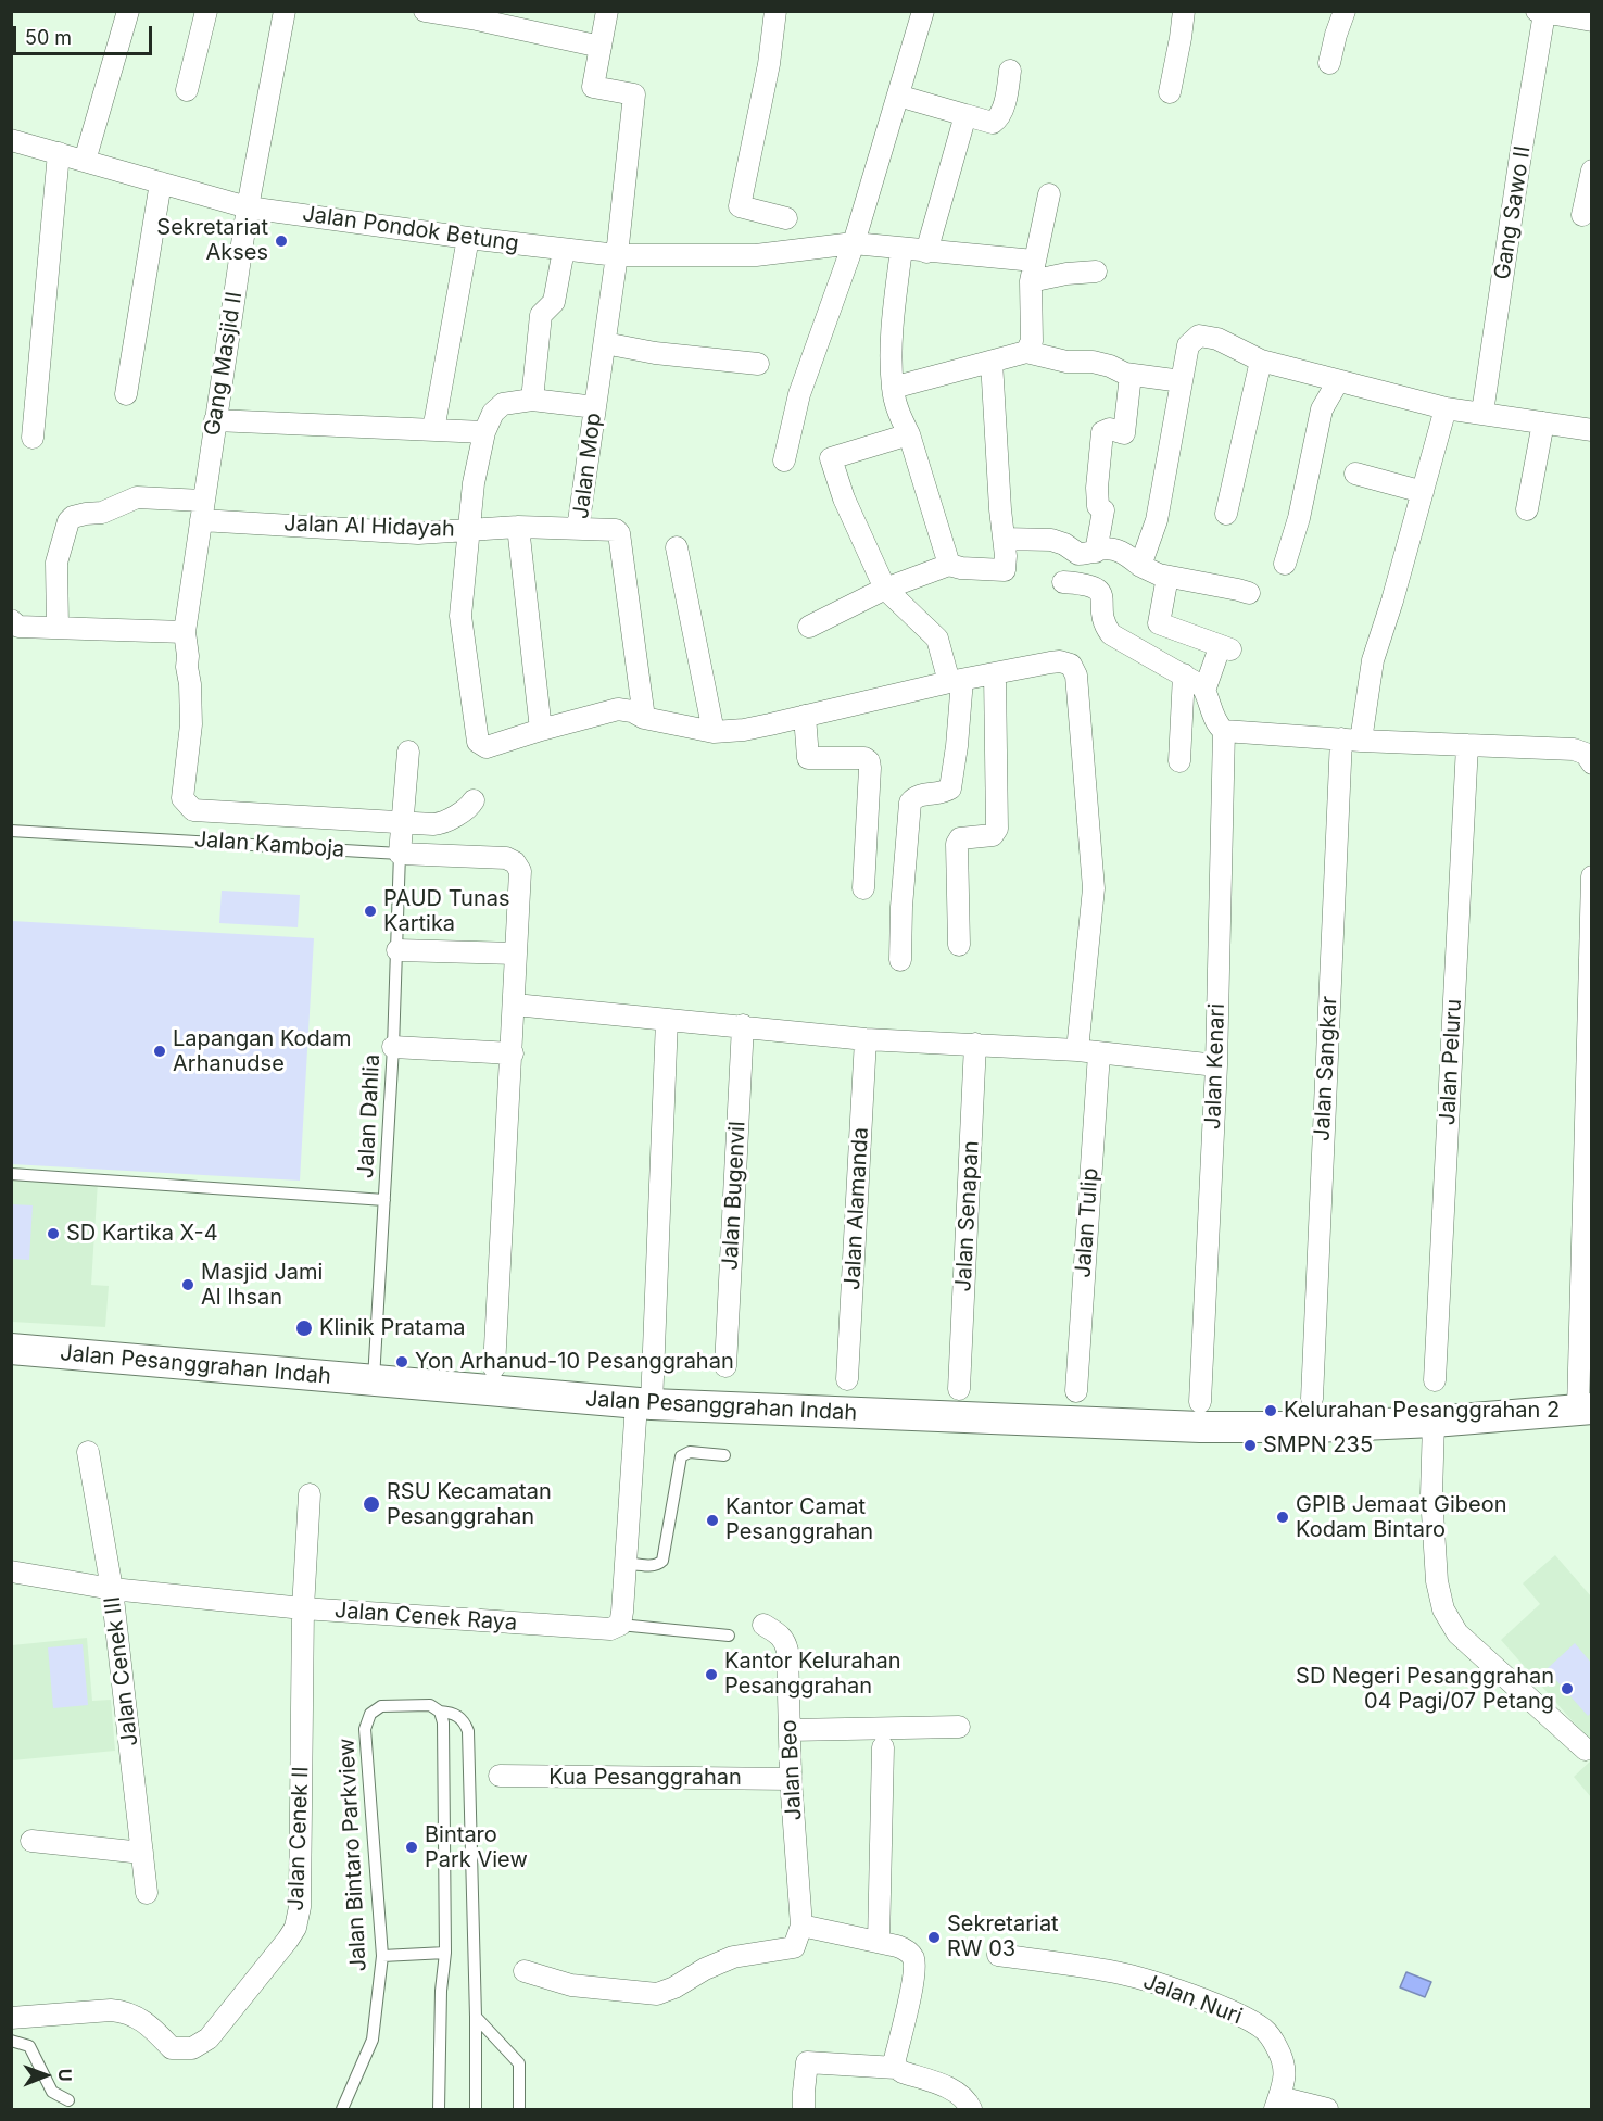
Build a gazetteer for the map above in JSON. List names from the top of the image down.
{
  "streets": {
    "street": [
      "Gang Sawo II",
      "Jalan Pondok Betung",
      "Gang Masjid II",
      "Jalan Mop",
      "Jalan Al Hidayah",
      "Jalan Kamboja",
      "Jalan Peluru",
      "Jalan Kenari",
      "Jalan Sangkar",
      "Jalan Bugenvil",
      "Jalan Alamanda",
      "Jalan Senapan",
      "Jalan Tulip",
      "Jalan Pesanggrahan Indah",
      "Jalan Cenek Raya",
      "Jalan Cenek III",
      "Jalan Beo",
      "Kua Pesanggrahan",
      "Jalan Cenek II",
      "Jalan Nuri"
    ],
    "lane": ["Jalan Dahlia", "Jalan Bintaro Parkview"]
  },
  "crossings": [
    ["Jalan Pondok Betung", "Gang Masjid II"],
    ["Jalan Pondok Betung", "Jalan Mop"],
    ["Gang Masjid II", "Jalan Al Hidayah"],
    ["Jalan Mop", "Jalan Al Hidayah"],
    ["Jalan Kamboja", "Jalan Dahlia"],
    ["Jalan Dahlia", "Jalan Pesanggrahan Indah"],
    ["Jalan Cenek Raya", "Jalan Cenek III"],
    ["Jalan Cenek Raya", "Jalan Cenek II"],
    ["Jalan Beo", "Kua Pesanggrahan"]
  ],
  "places": [
    "Sekretariat Akses",
    "PAUD Tunas Kartika",
    "Lapangan Kodam Arhanudse",
    "SD Kartika X-4",
    "Masjid Jami Al Ihsan",
    "Klinik Pratama",
    "Yon Arhanud-10 Pesanggrahan",
    "Kelurahan Pesanggrahan 2",
    "SMPN 235",
    "RSU Kecamatan Pesanggrahan",
    "GPIB Jemaat Gibeon Kodam Bintaro",
    "Kantor Camat Pesanggrahan",
    "Kantor Kelurahan Pesanggrahan",
    "SD Negeri Pesanggrahan 04 Pagi/07 Petang",
    "Bintaro Park View",
    "Sekretariat RW 03"
  ],
  "scale_bar": "50 m",
  "north": "right"
}
